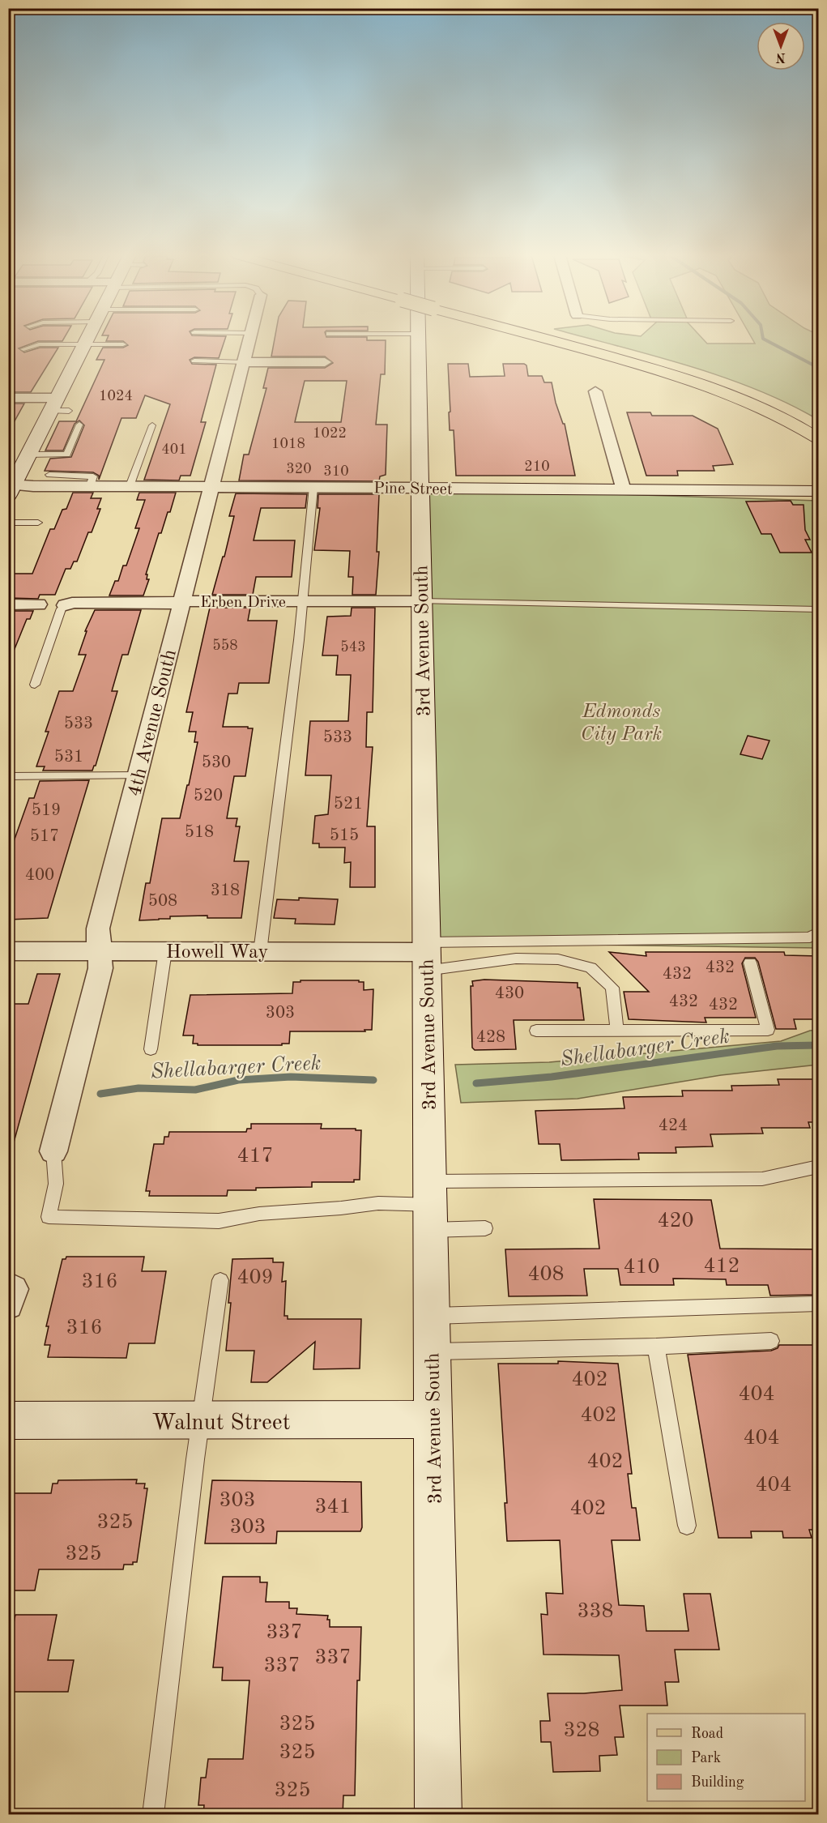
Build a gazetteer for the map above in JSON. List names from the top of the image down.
{
  "streets": {
    "street": [
      "Pine Street",
      "Erben Drive",
      "3rd Avenue South",
      "4th Avenue South",
      "Howell Way",
      "Walnut Street"
    ]
  },
  "crossings": [
    ["Pine Street", "3rd Avenue South"],
    ["Pine Street", "4th Avenue South"],
    ["Erben Drive", "3rd Avenue South"],
    ["Erben Drive", "4th Avenue South"],
    ["3rd Avenue South", "Howell Way"],
    ["3rd Avenue South", "Walnut Street"],
    ["4th Avenue South", "Howell Way"]
  ],
  "water": ["Shellabarger Creek"],
  "parks": ["Edmonds City Park"],
  "house_numbers": [
    "1024",
    "1022",
    "1018",
    "401",
    "210",
    "320",
    "310",
    "558",
    "543",
    "533",
    "533",
    "531",
    "530",
    "520",
    "521",
    "519",
    "518",
    "515",
    "517",
    "400",
    "318",
    "508",
    "432",
    "432",
    "430",
    "432",
    "432",
    "303",
    "428",
    "424",
    "417",
    "420",
    "412",
    "410",
    "408",
    "409",
    "316",
    "316",
    "402",
    "404",
    "402",
    "404",
    "402",
    "404",
    "303",
    "341",
    "402",
    "325",
    "303",
    "325",
    "338",
    "337",
    "337",
    "337",
    "325",
    "328",
    "325",
    "325"
  ],
  "legend": ["Road", "Park", "Building"],
  "north": "bottom"
}
